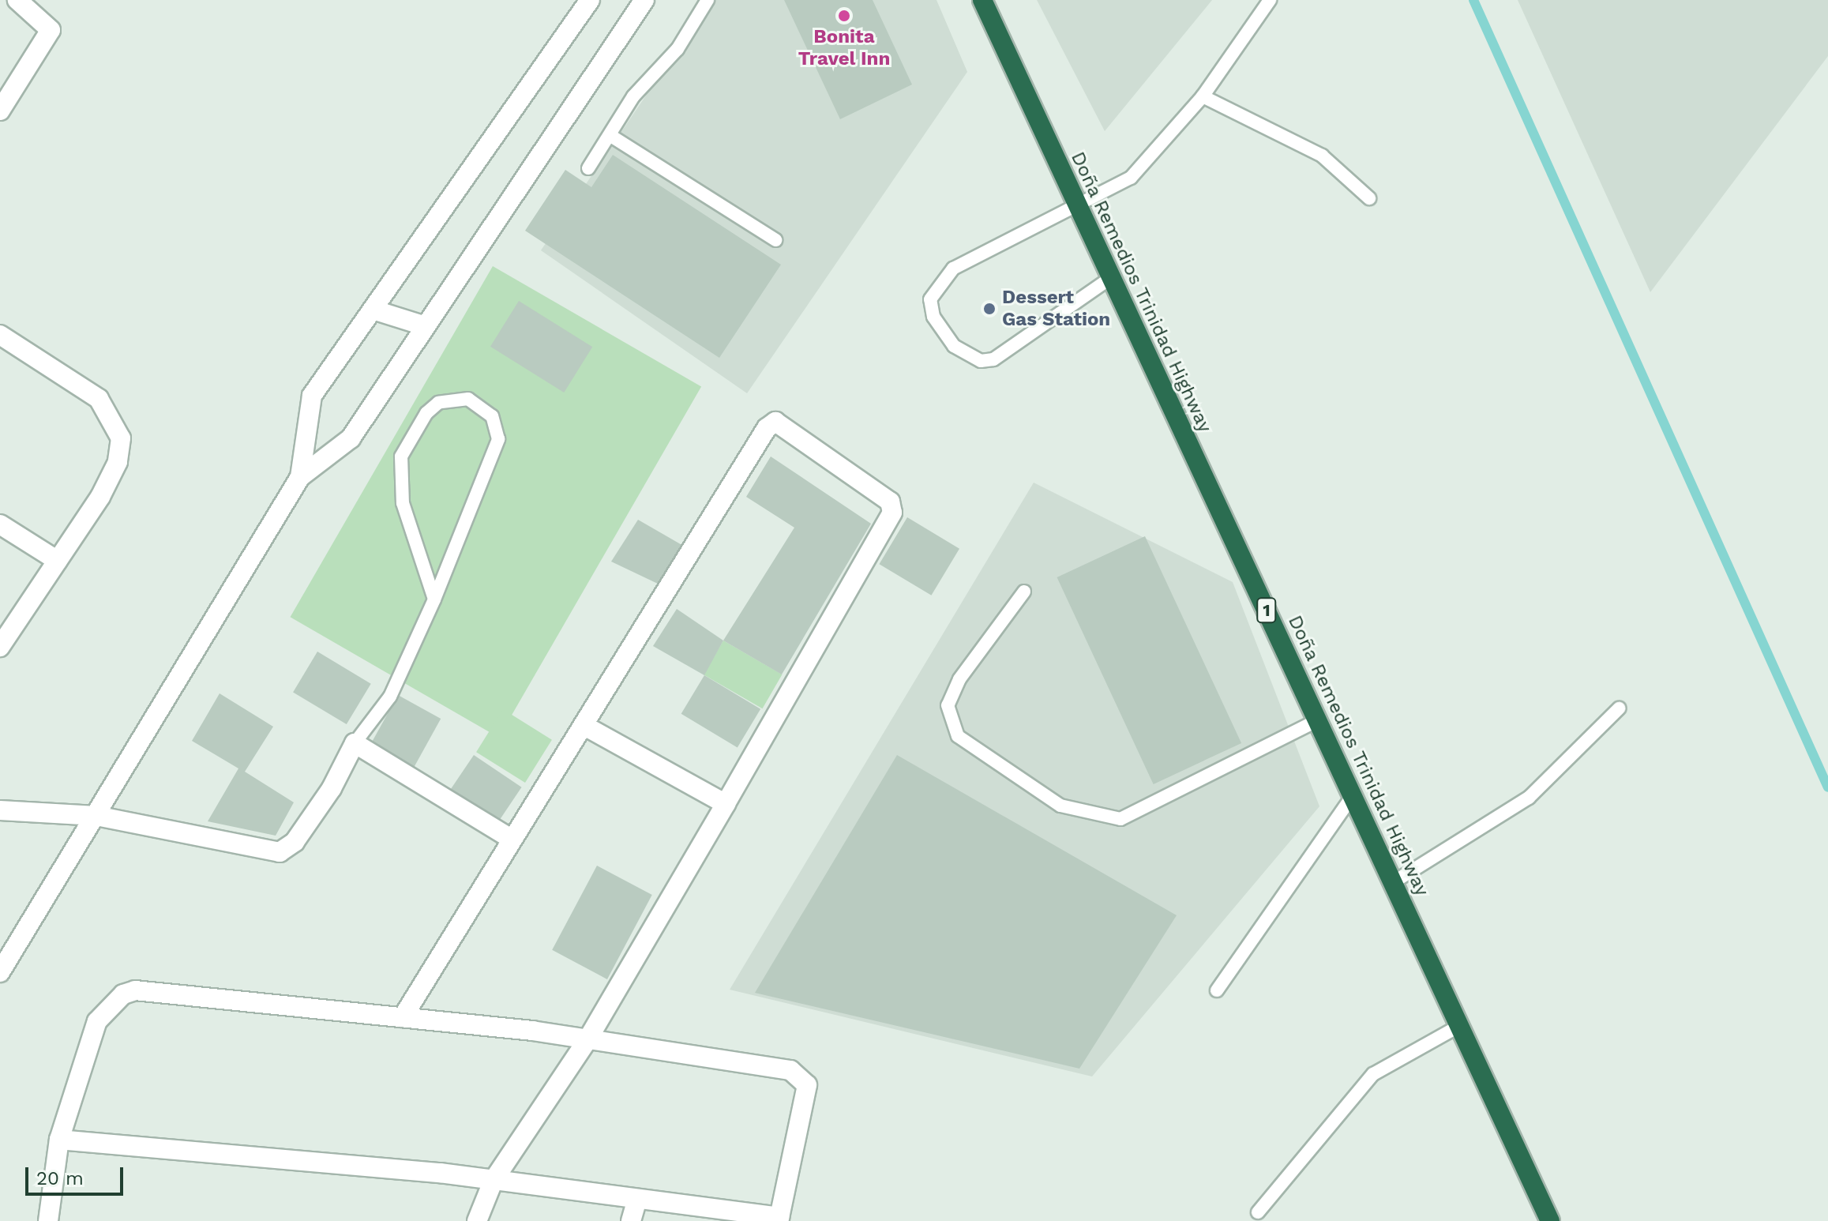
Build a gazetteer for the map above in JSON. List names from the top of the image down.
{
  "streets": {
    "highway": ["Doña Remedios Trinidad Highway", "1"]
  },
  "places": ["Bonita Travel Inn", "Dessert Gas Station"],
  "scale_bar": "20 m"
}
